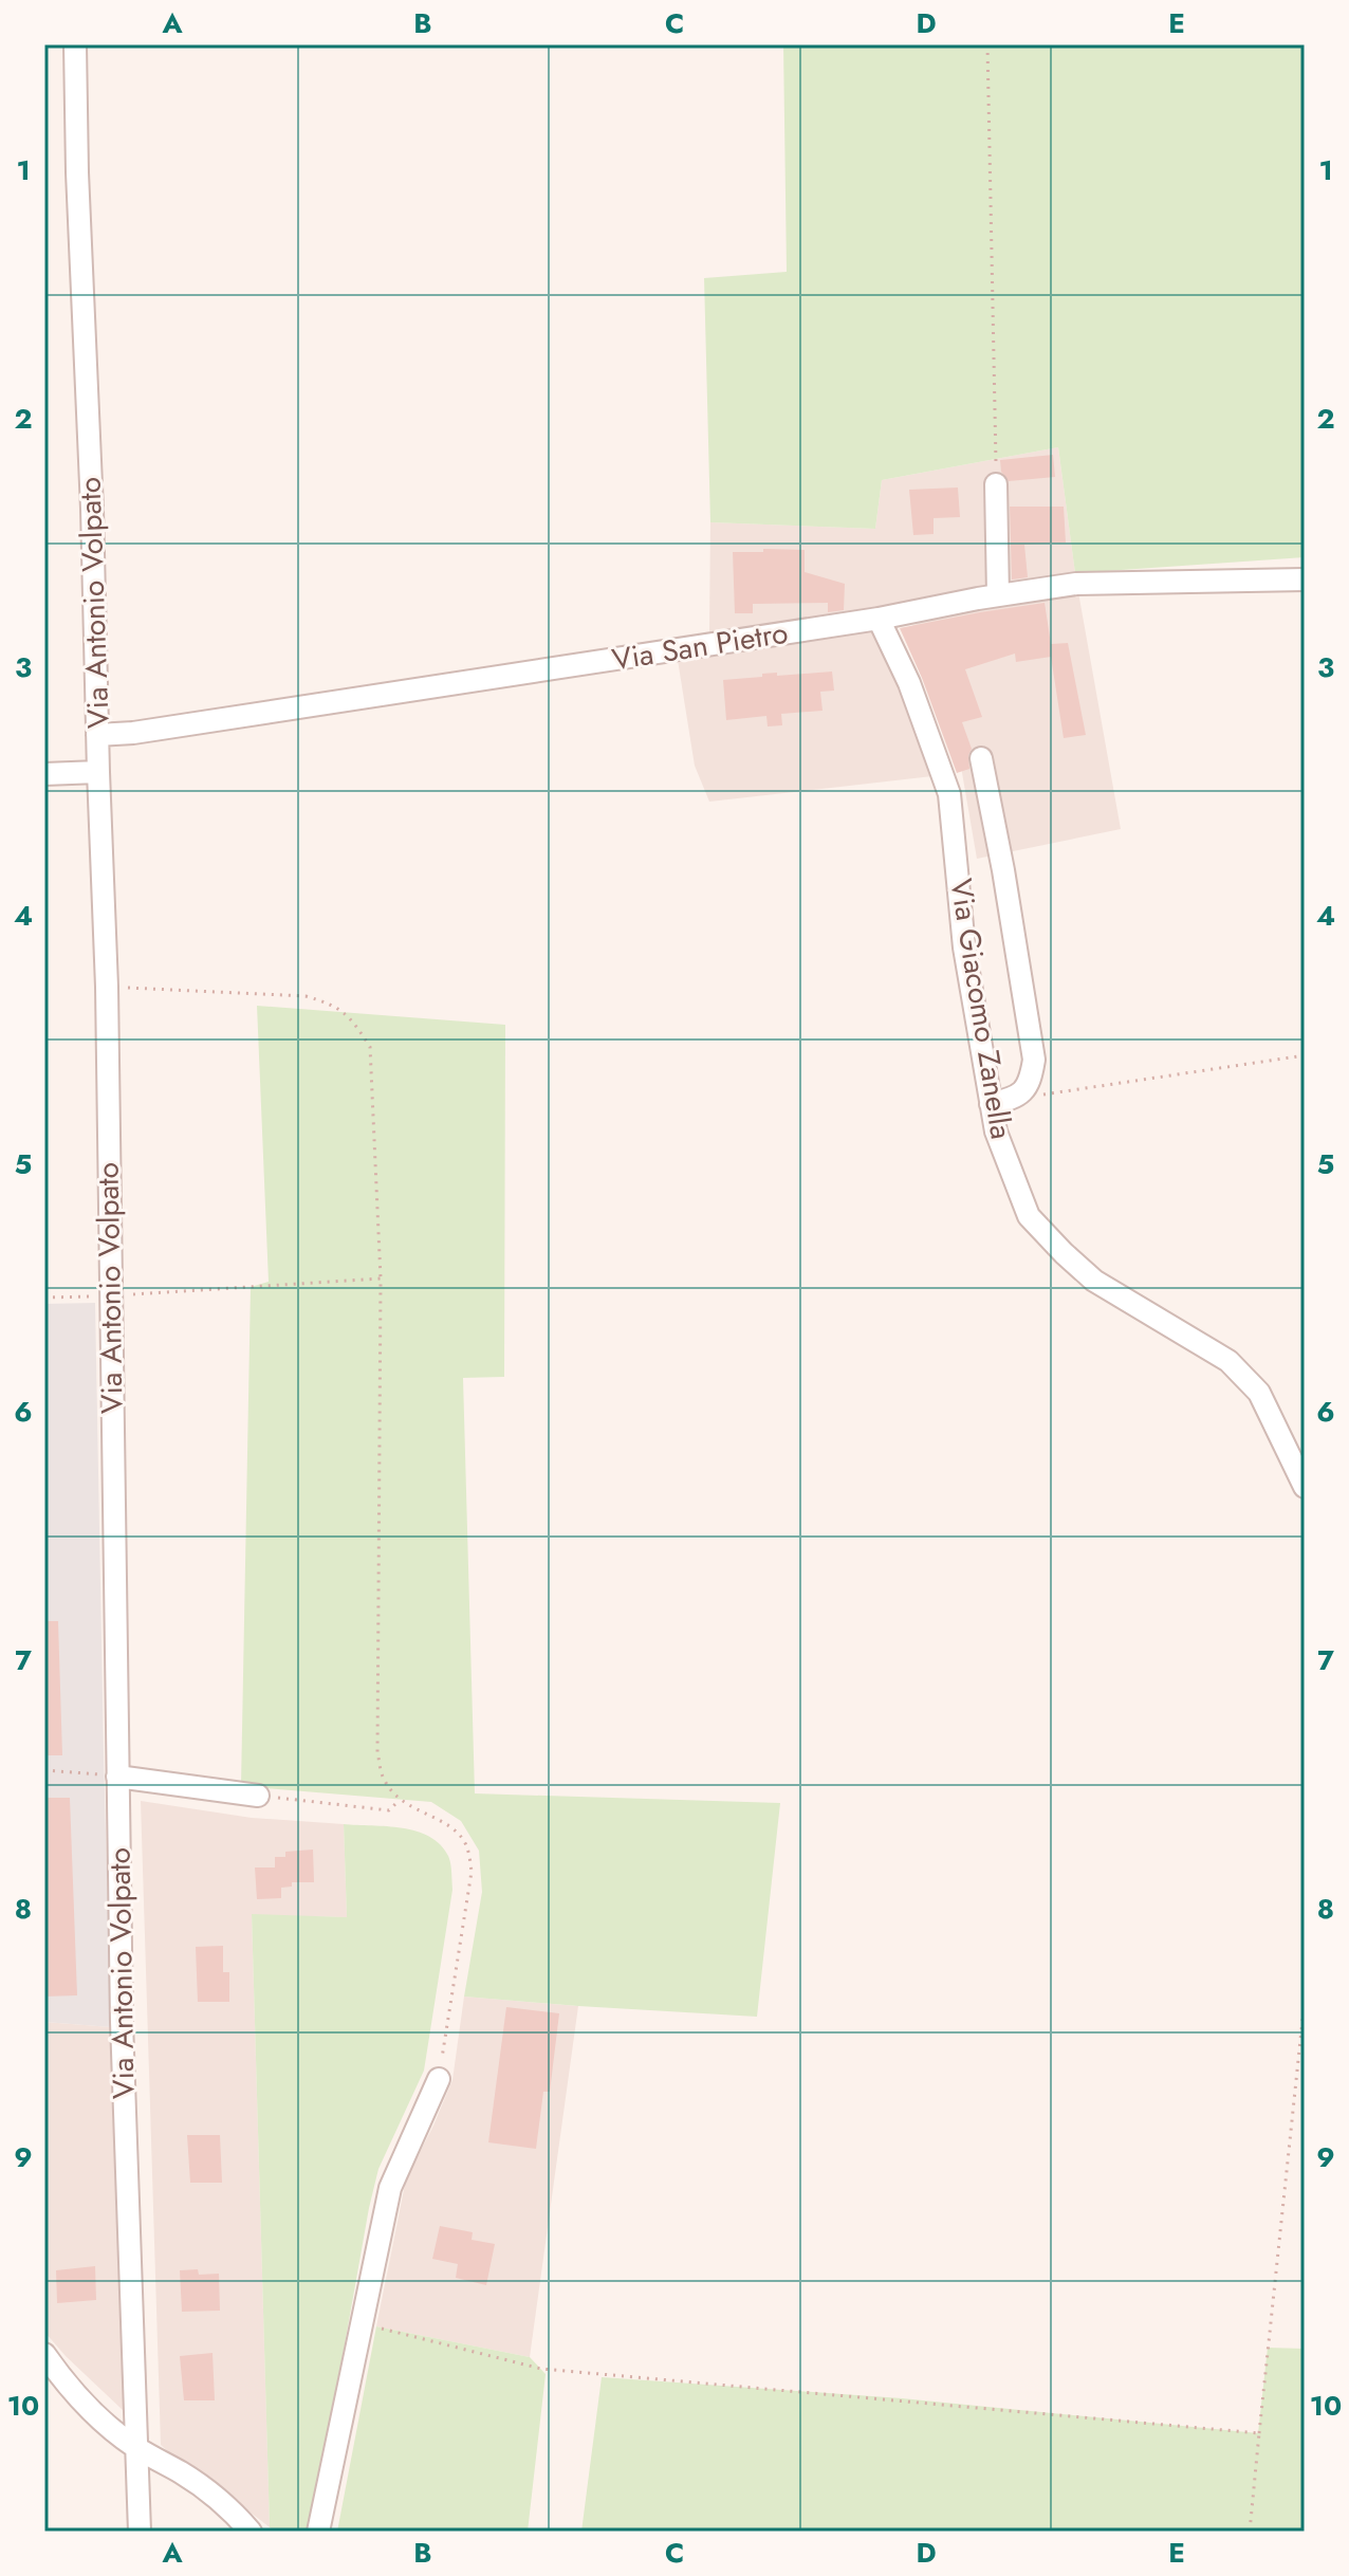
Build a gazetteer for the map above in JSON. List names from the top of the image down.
{
  "streets": {
    "street": ["Via Antonio Volpato", "Via San Pietro", "Via Giacomo Zanella"]
  },
  "crossings": [
    ["Via Antonio Volpato", "Via San Pietro"],
    ["Via San Pietro", "Via Giacomo Zanella"]
  ],
  "grid": {
    "columns": [
      "A",
      "B",
      "C",
      "D",
      "E"
    ],
    "rows": [
      "1",
      "2",
      "3",
      "4",
      "5",
      "6",
      "7",
      "8",
      "9",
      "10"
    ]
  }
}
